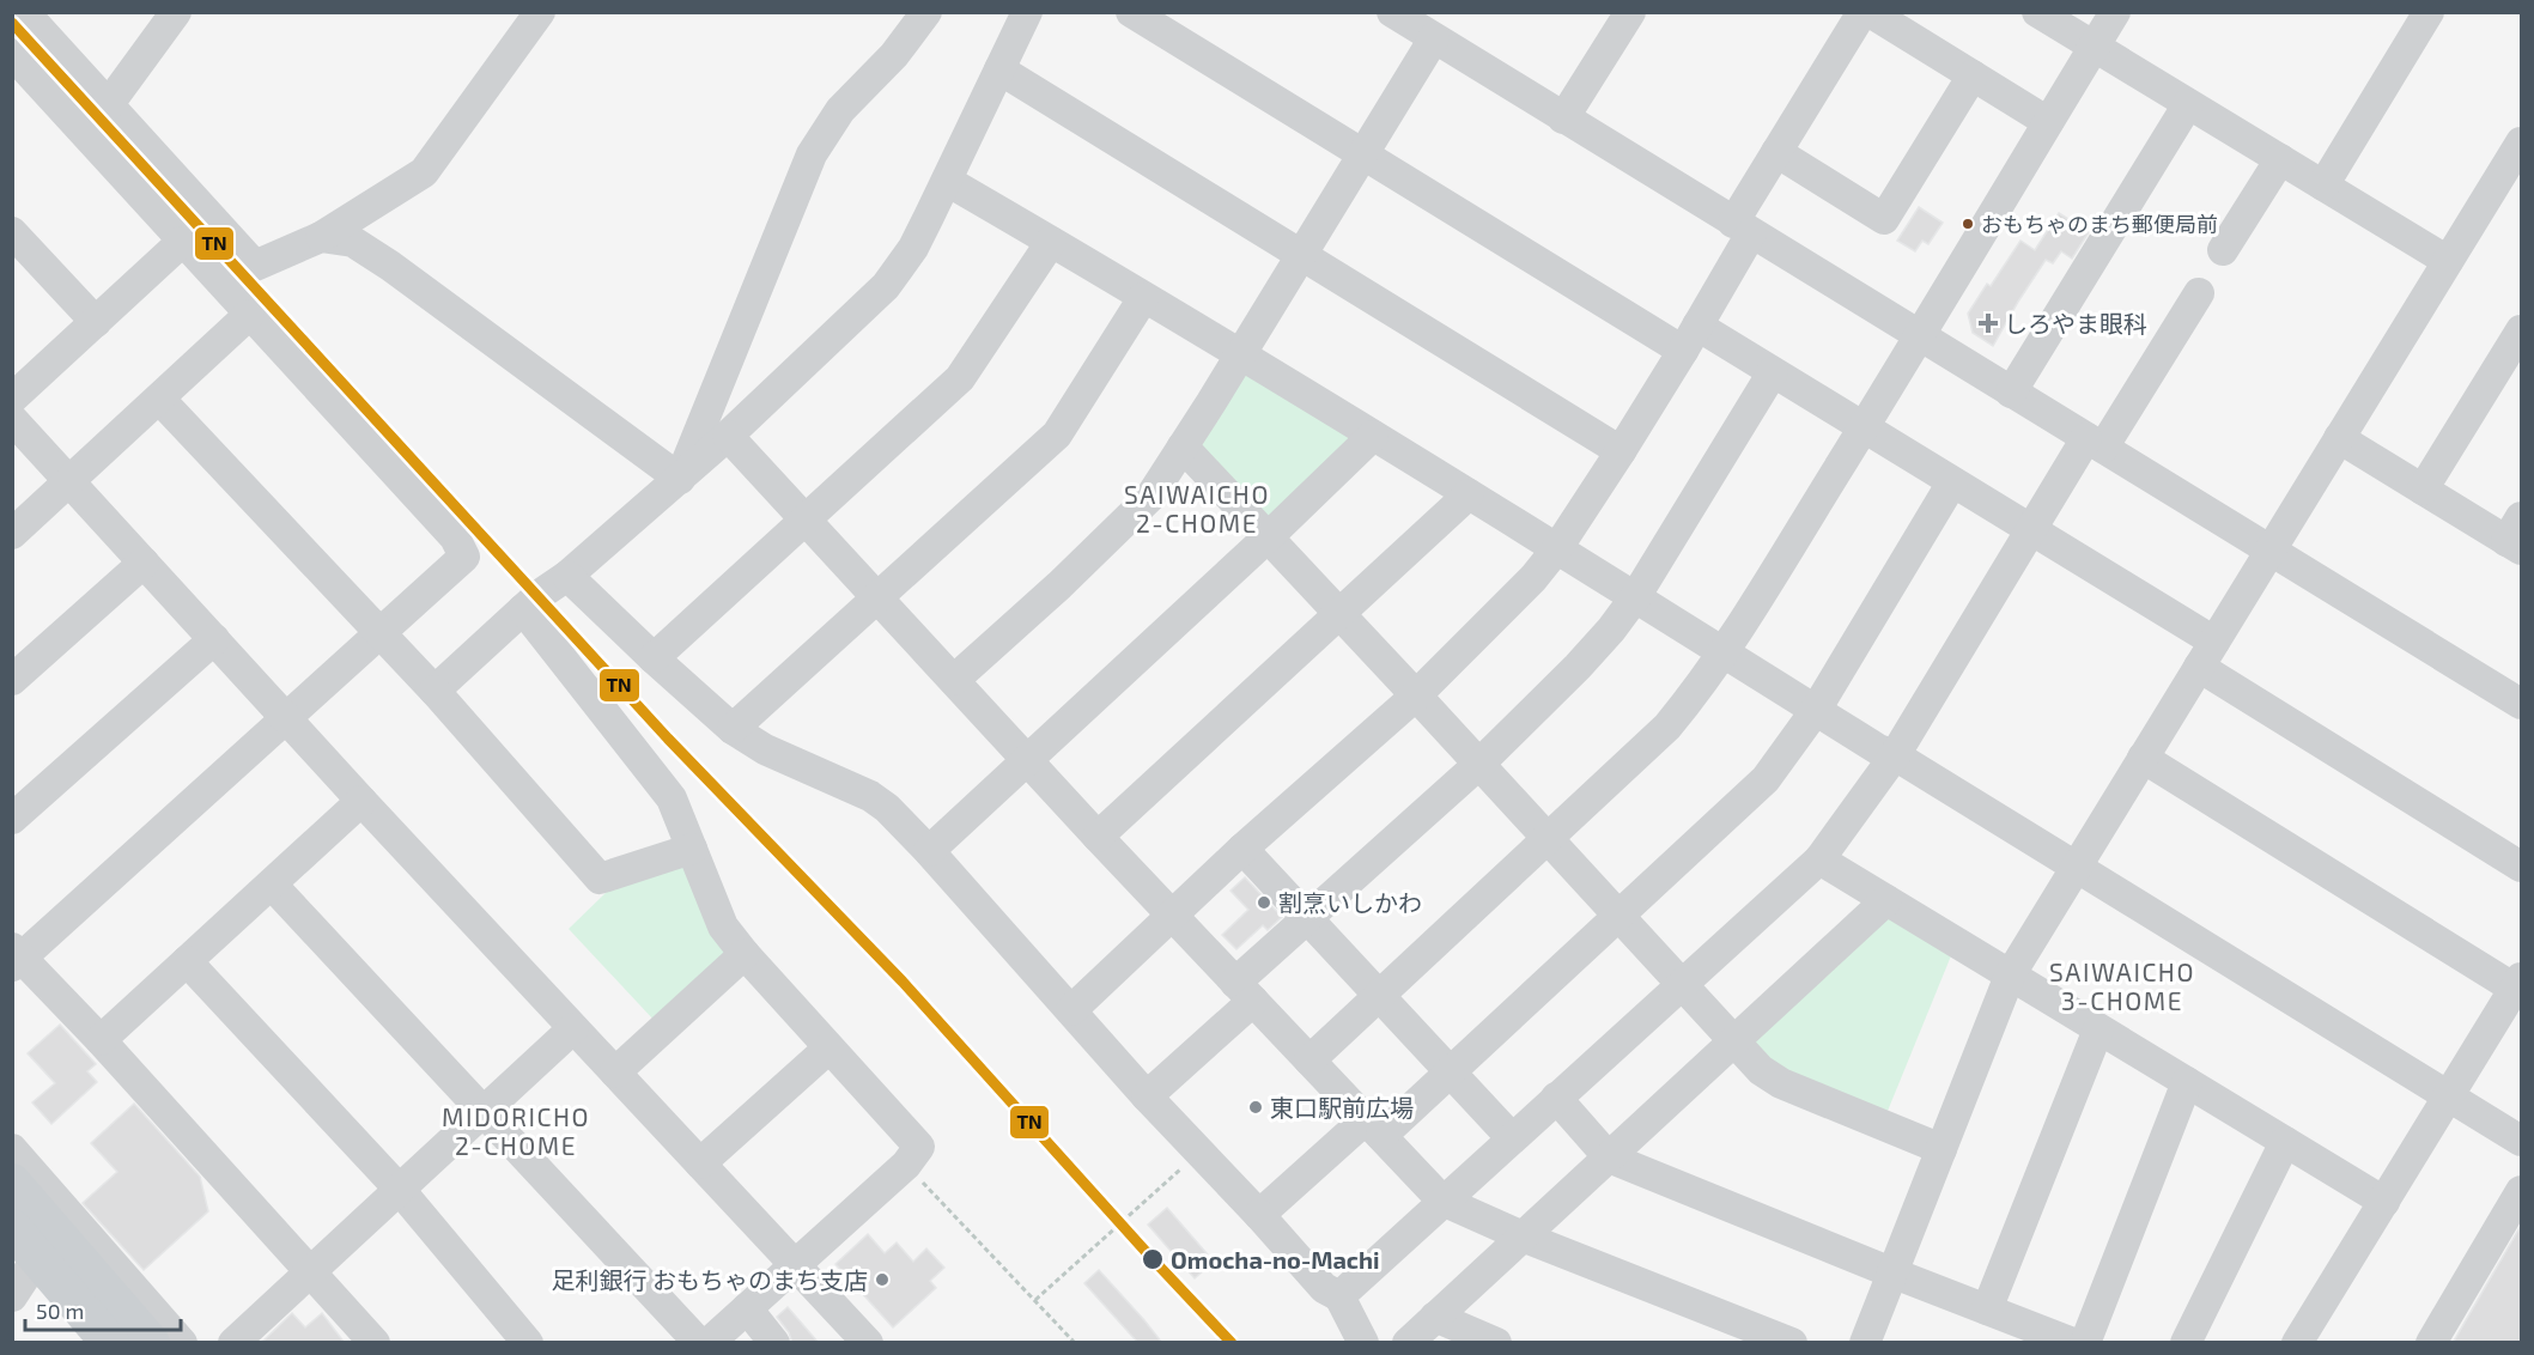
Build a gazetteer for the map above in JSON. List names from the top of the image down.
{
  "districts": ["SAIWAICHO 2-CHOME", "SAIWAICHO 3-CHOME", "MIDORICHO 2-CHOME"],
  "places": {
    "other": [
      "おもちゃのまち郵便局前",
      "割烹いしかわ",
      "東口駅前広場",
      "Omocha-no-Machi",
      "足利銀行 おもちゃのまち支店"
    ],
    "health": ["しろやま眼科"]
  },
  "lines": ["transit line TN"],
  "scale_bar": "50 m"
}
